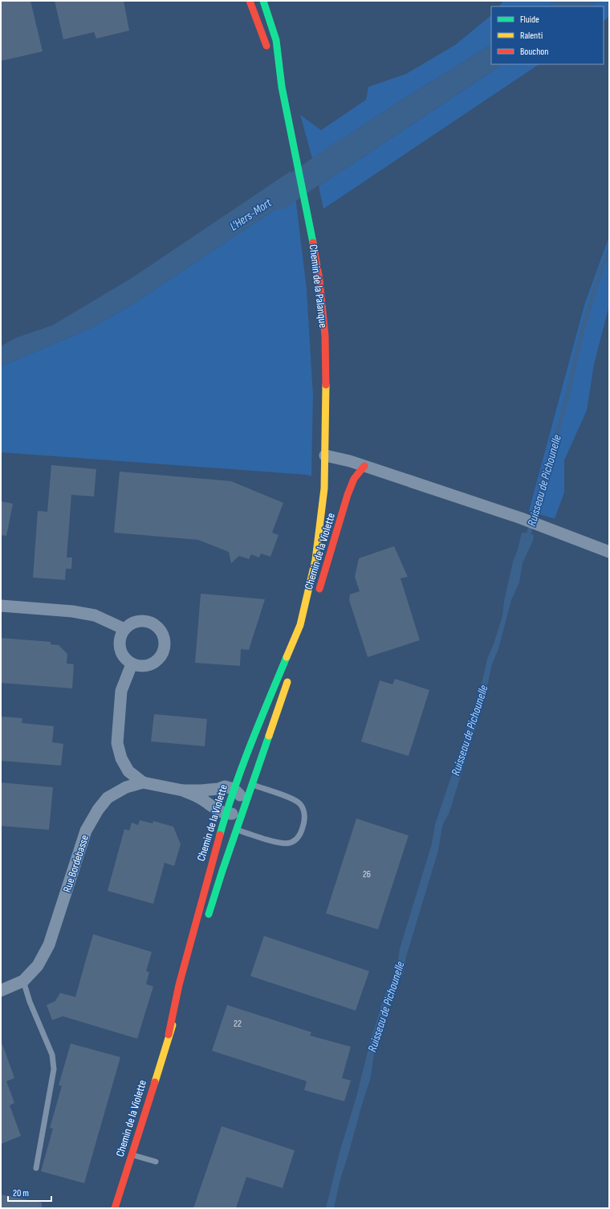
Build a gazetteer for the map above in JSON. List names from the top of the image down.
{
  "streets": {
    "street": ["Chemin de la Palanque", "Chemin de la Violette", "Rue Bordebasse"]
  },
  "crossings": [
    ["Chemin de la Palanque", "Chemin de la Violette"],
    ["Chemin de la Violette", "Rue Bordebasse"]
  ],
  "water": ["L'Hers-Mort", "Ruisseau de Pichounelle"],
  "house_numbers": ["26", "22"],
  "legend": ["Fluide", "Ralenti", "Bouchon"],
  "scale_bar": "20 m"
}
